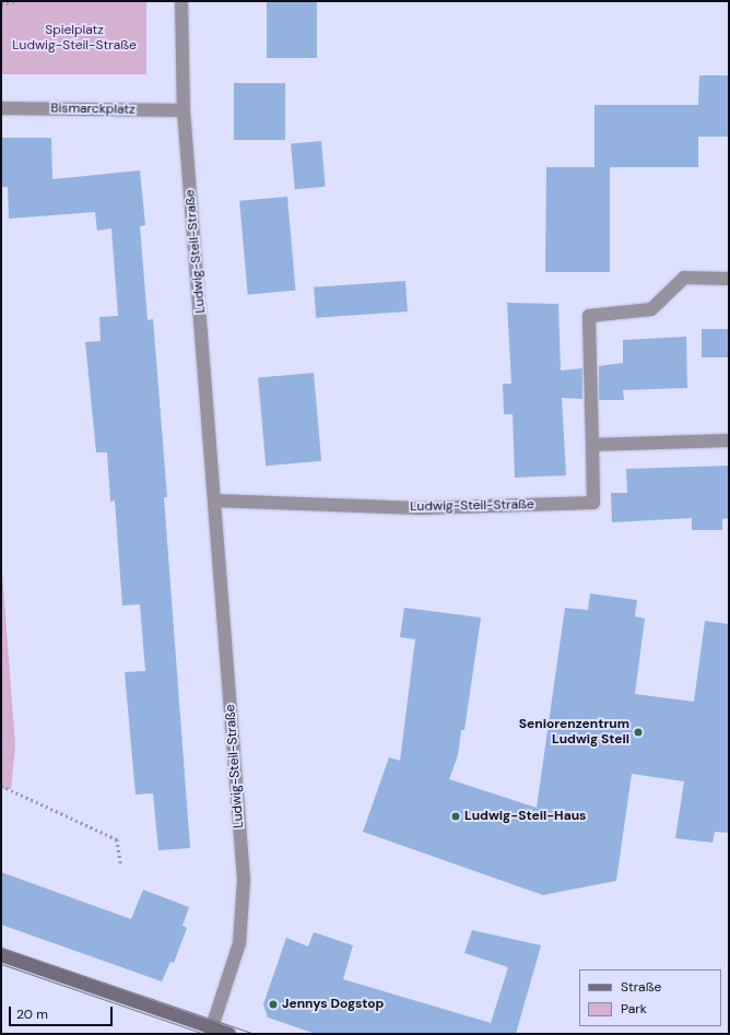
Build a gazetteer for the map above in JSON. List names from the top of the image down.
{
  "streets": {
    "street": ["Bismarckplatz", "Ludwig-Steil-Straße"]
  },
  "crossings": [
    ["Bismarckplatz", "Ludwig-Steil-Straße"]
  ],
  "parks": ["Spielplatz Ludwig-Steil-Straße"],
  "places": ["Seniorenzentrum Ludwig Steil", "Ludwig-Steil-Haus", "Jennys Dogstop"],
  "legend": ["Straße", "Park"],
  "scale_bar": "20 m"
}
